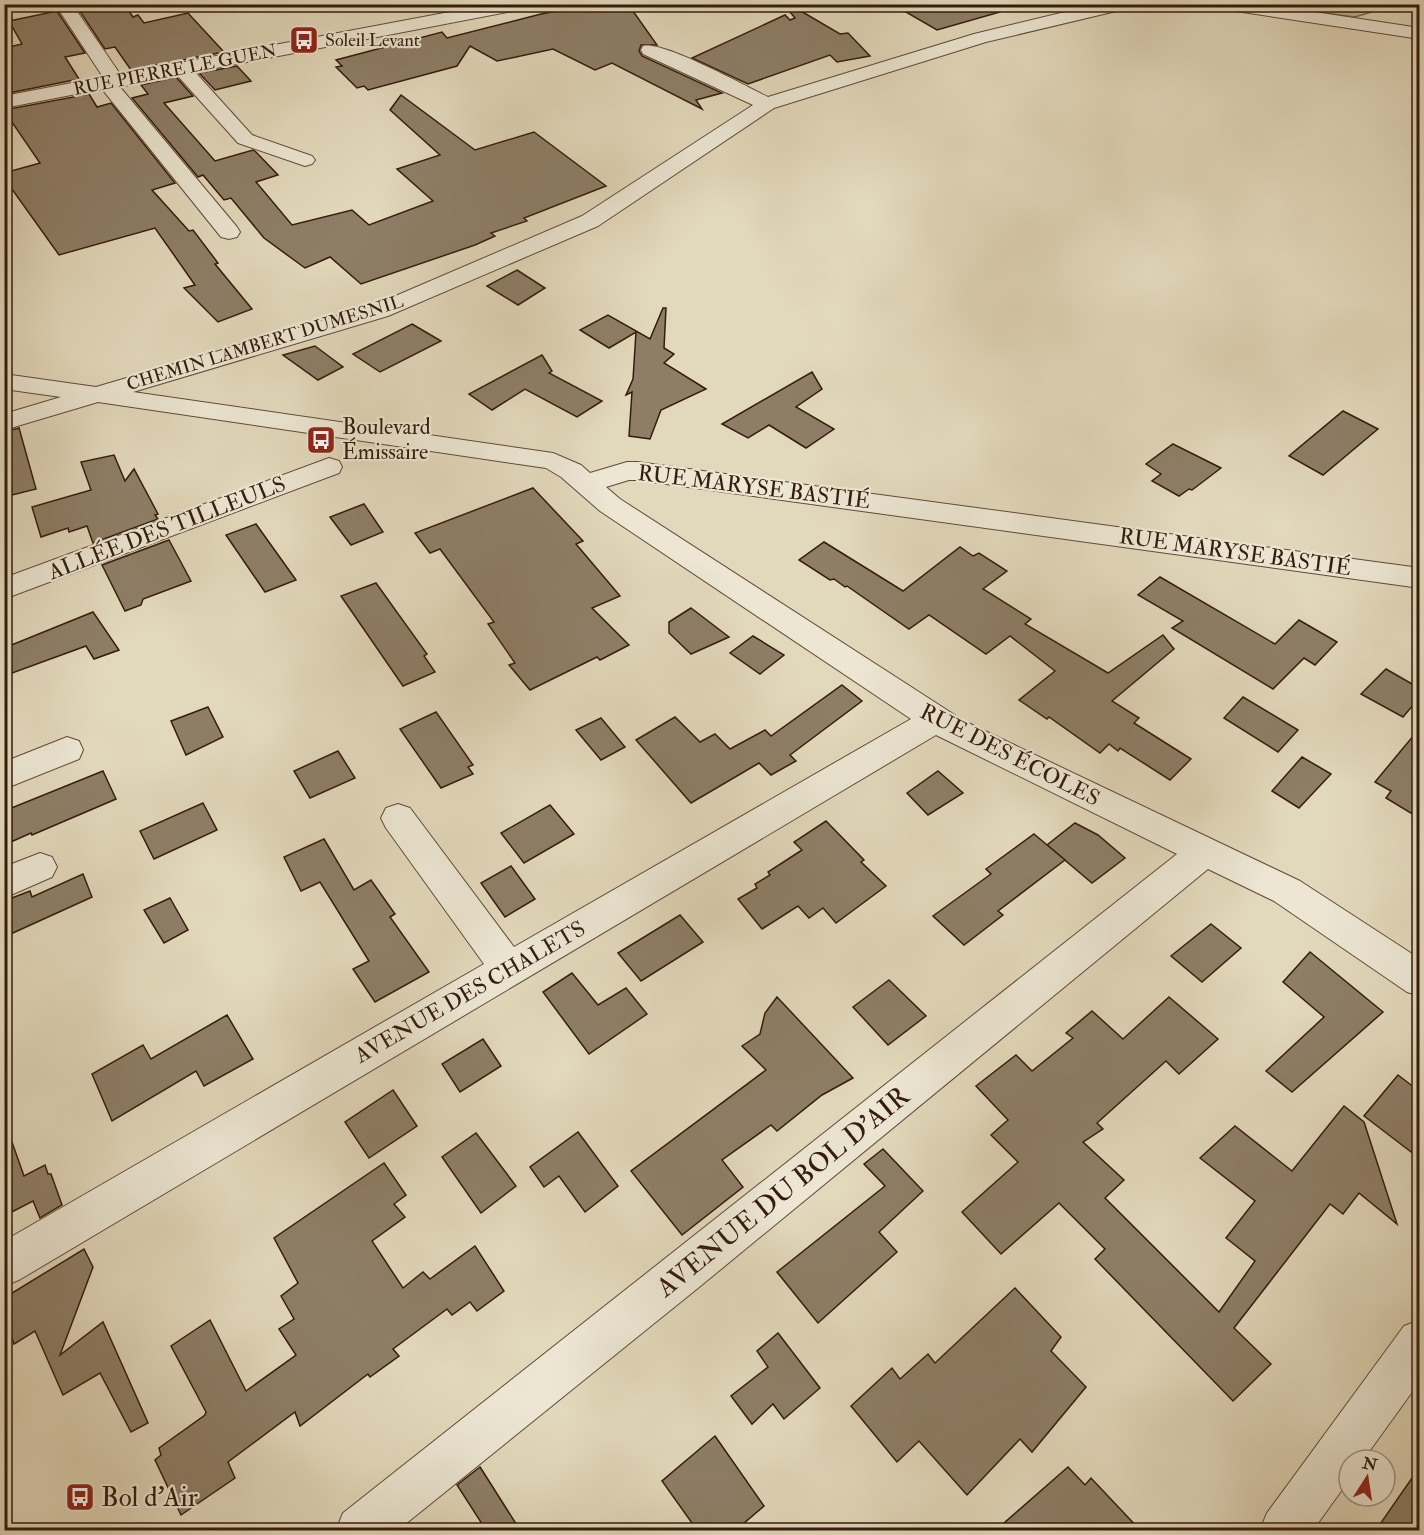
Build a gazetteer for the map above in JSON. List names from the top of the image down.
{
  "streets": {
    "street": [
      "RUE PIERRE LE GUEN",
      "CHEMIN LAMBERT DUMESNIL",
      "RUE MARYSE BASTIÉ",
      "ALLÉE DES TILLEULS",
      "RUE DES ÉCOLES",
      "AVENUE DES CHALETS",
      "AVENUE DU BOL D'AIR"
    ]
  },
  "crossings": [
    ["RUE MARYSE BASTIÉ", "RUE DES ÉCOLES"],
    ["RUE DES ÉCOLES", "AVENUE DES CHALETS"],
    ["RUE DES ÉCOLES", "AVENUE DU BOL D'AIR"]
  ],
  "places": {
    "bus stop": ["Soleil Levant", "Boulevard Émissaire", "Bol d'Air"]
  },
  "north": "top"
}
